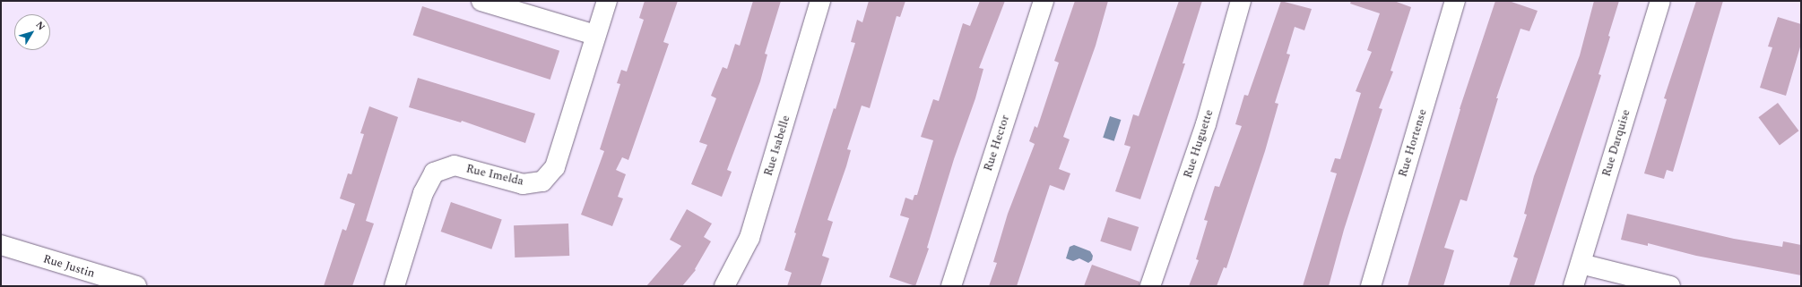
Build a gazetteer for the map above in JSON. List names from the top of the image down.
{
  "streets": {
    "street": [
      "Rue Hector",
      "Rue Hortense",
      "Rue Darquise",
      "Rue Huguette",
      "Rue Isabelle",
      "Rue Imelda",
      "Rue Justin"
    ]
  },
  "north": "top right"
}
